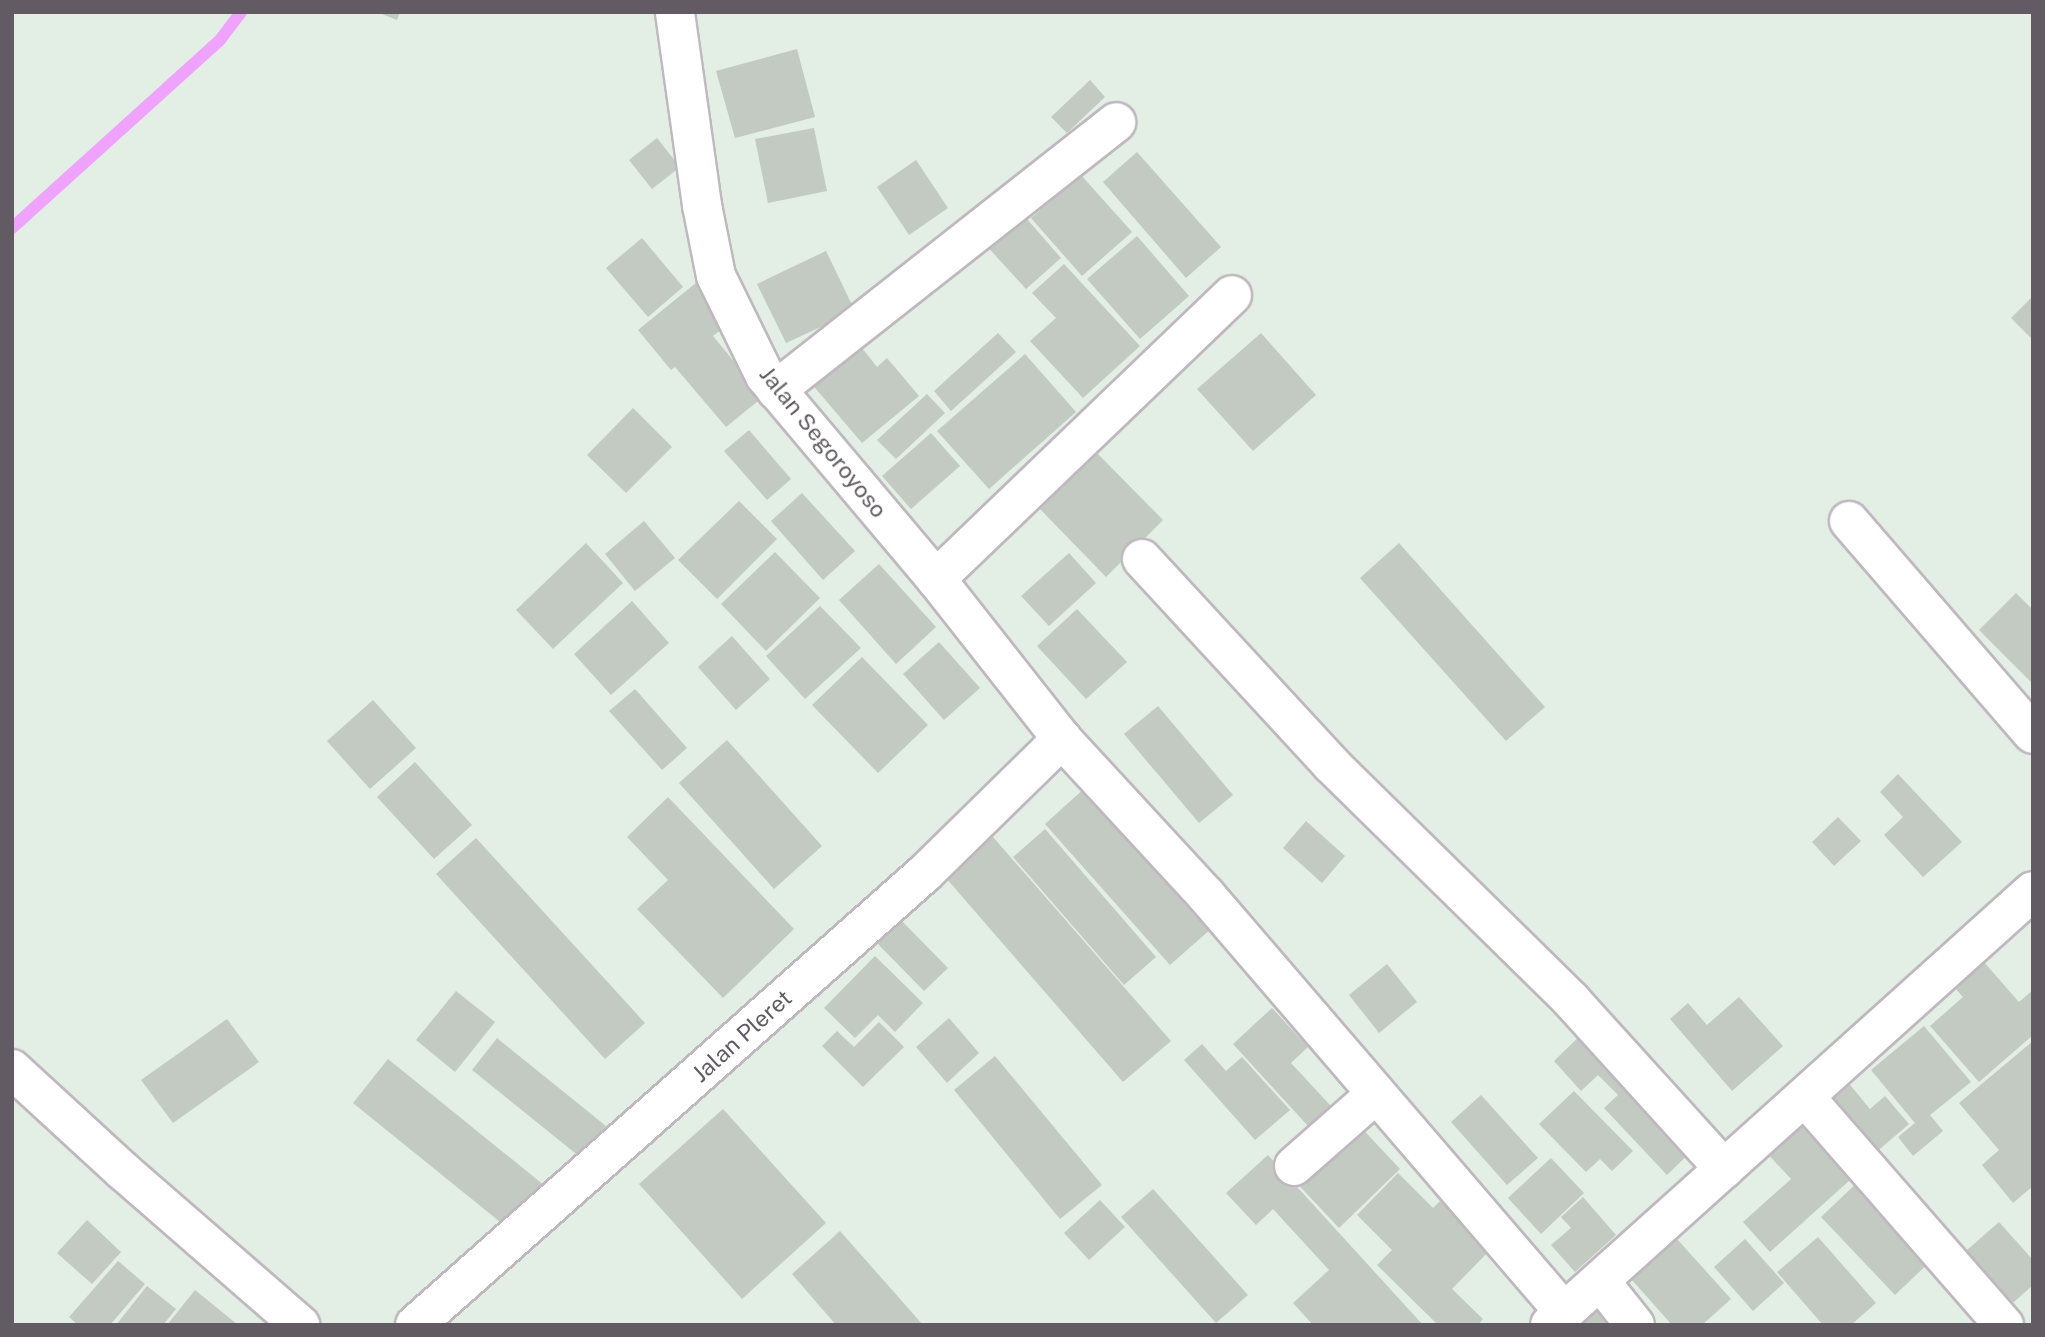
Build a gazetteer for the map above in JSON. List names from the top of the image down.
{
  "streets": {
    "street": ["Jalan Segoroyoso", "Jalan Pleret"]
  },
  "crossings": [
    ["Jalan Segoroyoso", "Jalan Pleret"]
  ]
}
